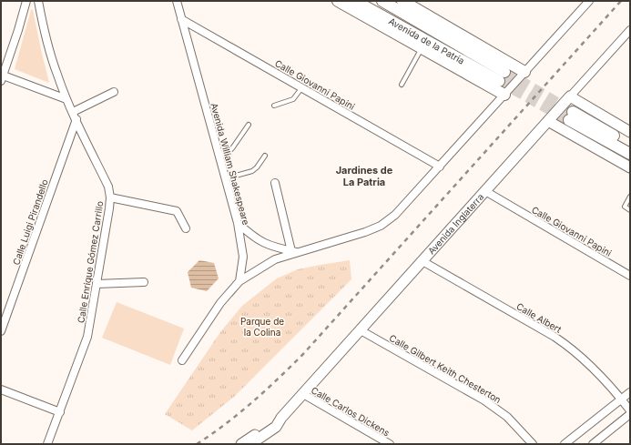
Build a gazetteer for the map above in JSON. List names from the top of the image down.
{
  "streets": {
    "main road": ["Avenida de la Patria"],
    "street": [
      "Calle Giovanni Papini",
      "Avenida William Shakespeare",
      "Calle Luigi Pirandello",
      "Avenida Inglaterra",
      "Calle Enrique Gómez Carrillo",
      "Calle Albert",
      "Calle Gilbert Keith Chesterton",
      "Calle Carlos Dickens"
    ]
  },
  "crossings": [
    ["Calle Giovanni Papini", "Avenida William Shakespeare"],
    ["Calle Giovanni Papini", "Avenida Inglaterra"],
    ["Calle Luigi Pirandello", "Calle Enrique Gómez Carrillo"],
    ["Avenida Inglaterra", "Calle Albert"],
    ["Avenida Inglaterra", "Calle Gilbert Keith Chesterton"],
    ["Avenida Inglaterra", "Calle Carlos Dickens"]
  ],
  "districts": ["Jardines de La Patria"],
  "parks": ["Parque de la Colina"]
}
